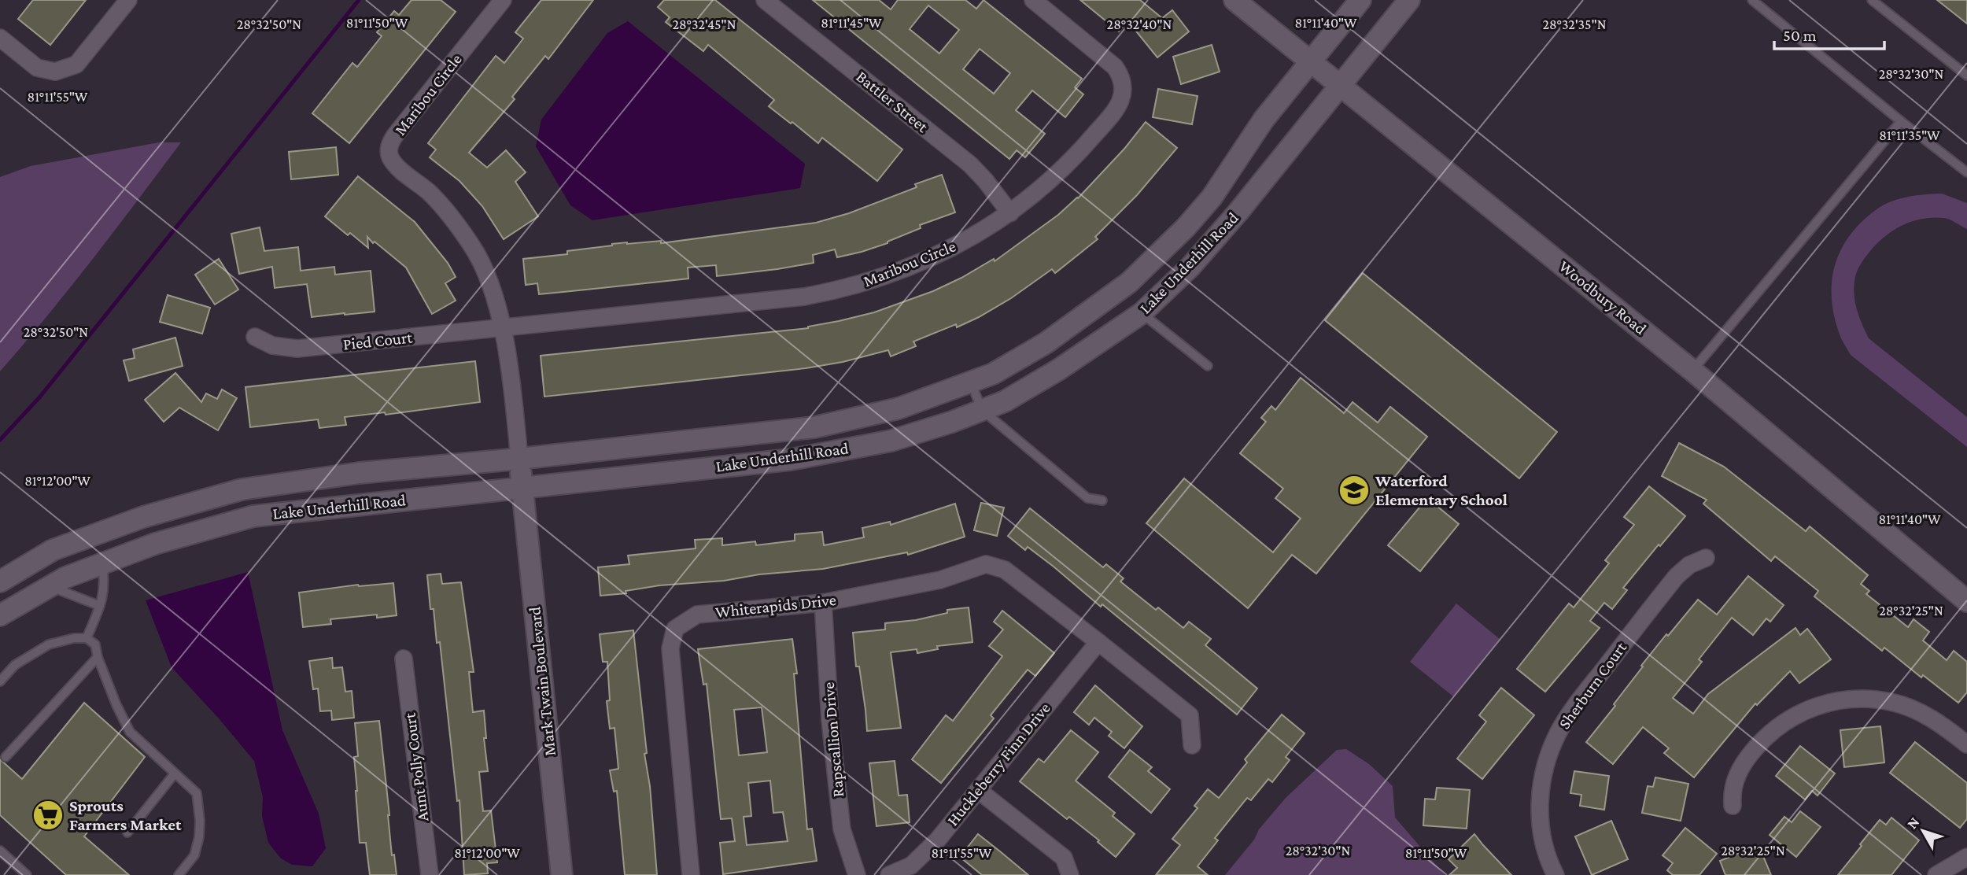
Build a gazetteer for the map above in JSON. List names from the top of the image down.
{
  "streets": {
    "street": [
      "Maribou Circle",
      "Battler Street",
      "Lake Underhill Road",
      "Woodbury Road",
      "Pied Court",
      "Whiterapids Drive",
      "Mark Twain Boulevard",
      "Sherburn Court",
      "Rapscallion Drive",
      "Huckleberry Finn Drive",
      "Aunt Polly Court"
    ]
  },
  "crossings": [
    ["Maribou Circle", "Battler Street"],
    ["Maribou Circle", "Lake Underhill Road"],
    ["Maribou Circle", "Pied Court"],
    ["Maribou Circle", "Mark Twain Boulevard"],
    ["Lake Underhill Road", "Woodbury Road"],
    ["Lake Underhill Road", "Mark Twain Boulevard"],
    ["Whiterapids Drive", "Rapscallion Drive"],
    ["Whiterapids Drive", "Huckleberry Finn Drive"]
  ],
  "places": {
    "school or university": ["Waterford Elementary School"],
    "supermarket": ["Sprouts Farmers Market"]
  },
  "scale_bar": "50 m",
  "north": "top left",
  "coordinates": [
    "81°11'50\"W",
    "81°11'45\"W",
    "81°11'40\"W",
    "28°32'50\"N",
    "28°32'45\"N",
    "28°32'40\"N",
    "28°32'35\"N",
    "28°32'30\"N",
    "81°11'55\"W",
    "81°11'35\"W",
    "81°12'00\"W",
    "28°32'25\"N"
  ]
}
